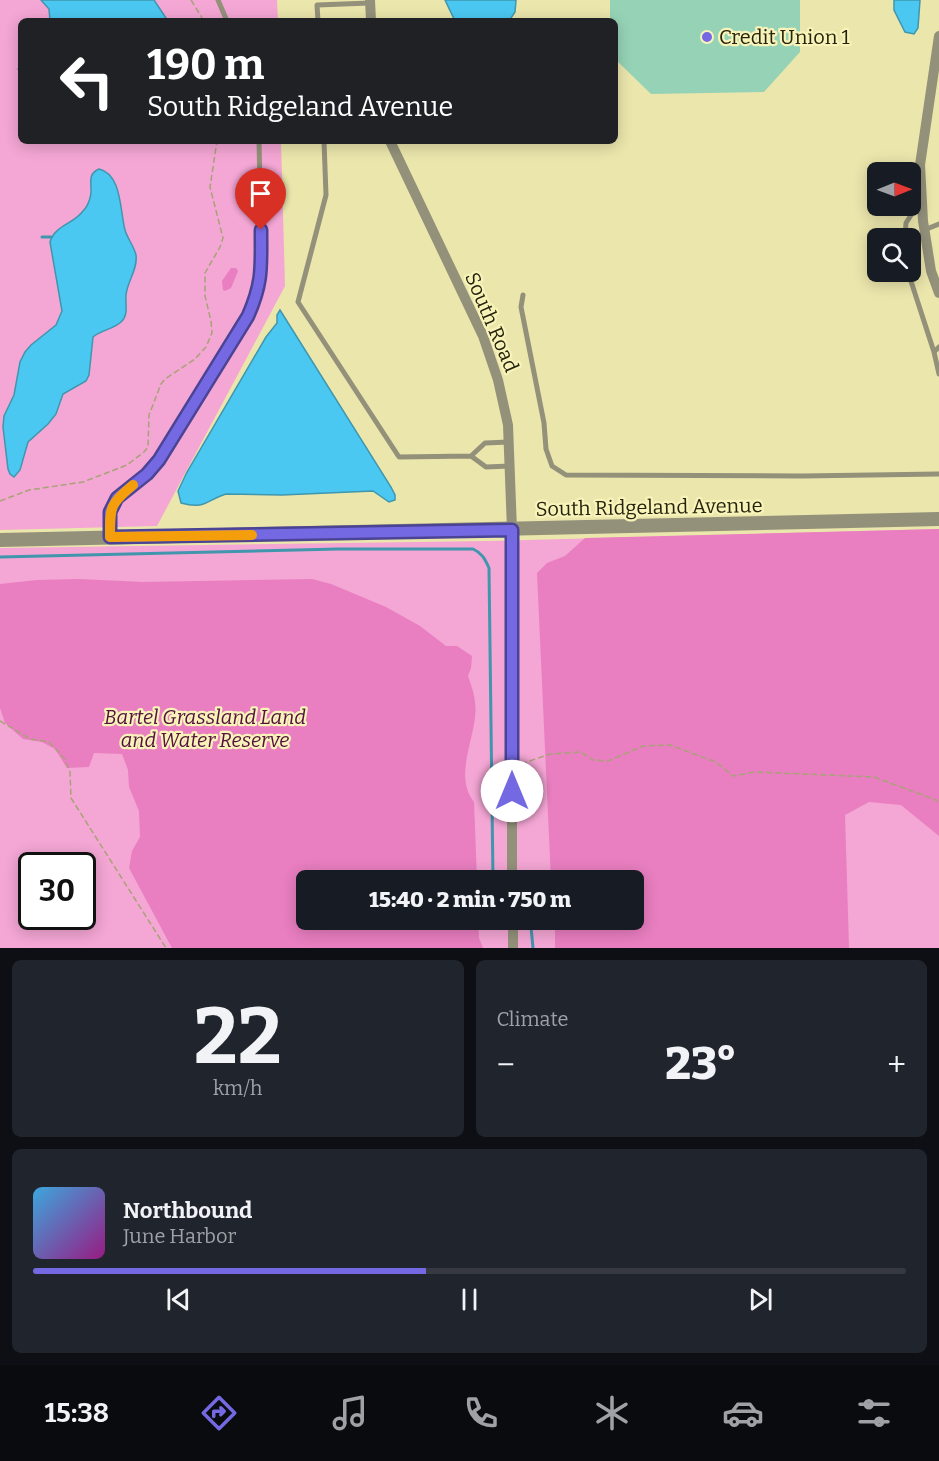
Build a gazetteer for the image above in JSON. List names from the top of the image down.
{
  "streets": {
    "street": ["South Road", "South Ridgeland Avenue"]
  },
  "crossings": [
    ["South Road", "South Ridgeland Avenue"]
  ],
  "parks": ["Bartel Grassland Land and Water Reserve"],
  "places": ["Credit Union 1"],
  "north": "right",
  "page": {
    "turn": ["190 m", "South Ridgeland Avenue"],
    "limit": "30",
    "trip": "15:40 · 2 min · 750 m",
    "tile": [
      ["22", "km/h"],
      "Climate"
    ],
    "heat": ["−", "23°", "+"],
    "song": ["Northbound", "June Harbor"],
    "tabs": "15:38"
  }
}
